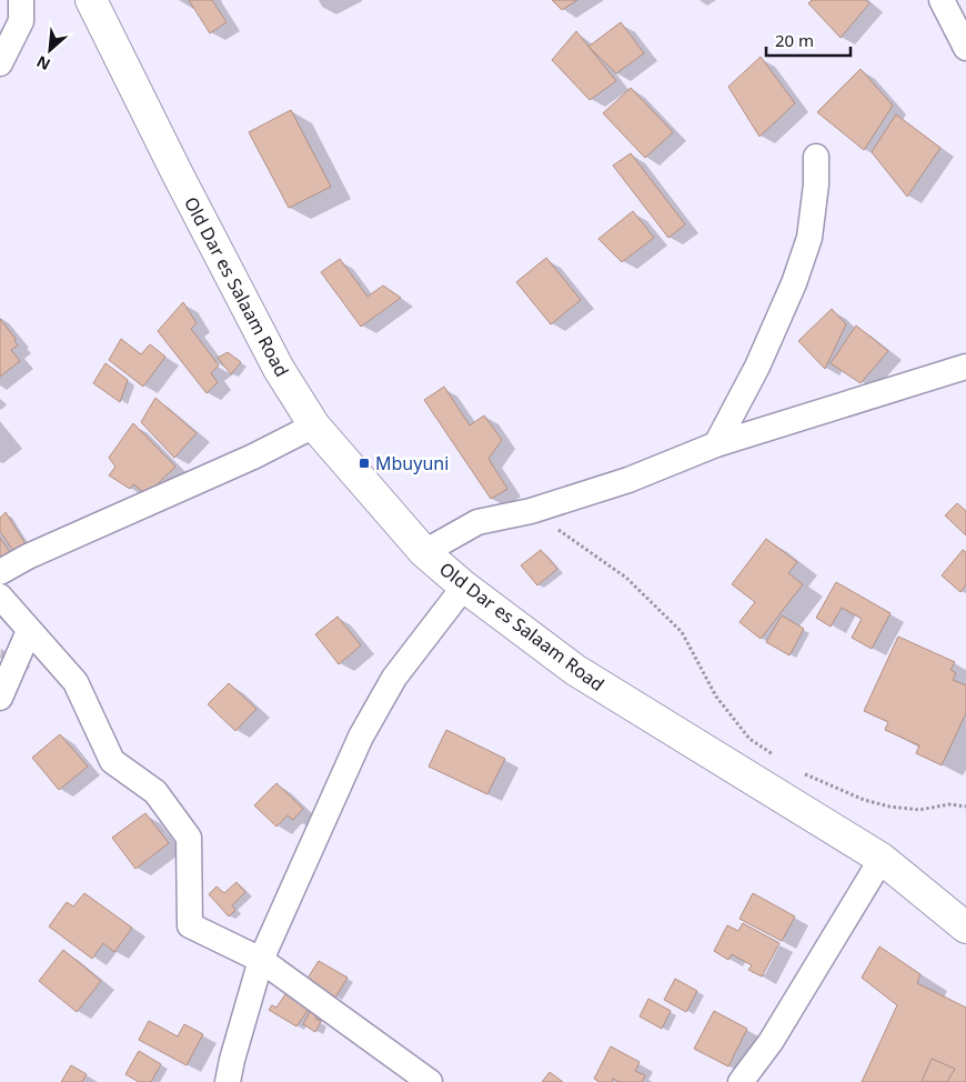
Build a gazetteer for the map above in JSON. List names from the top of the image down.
{
  "streets": {
    "street": ["Old Dar es Salaam Road"]
  },
  "places": {
    "transit": ["Mbuyuni"]
  },
  "scale_bar": "20 m",
  "north": "bottom left"
}
